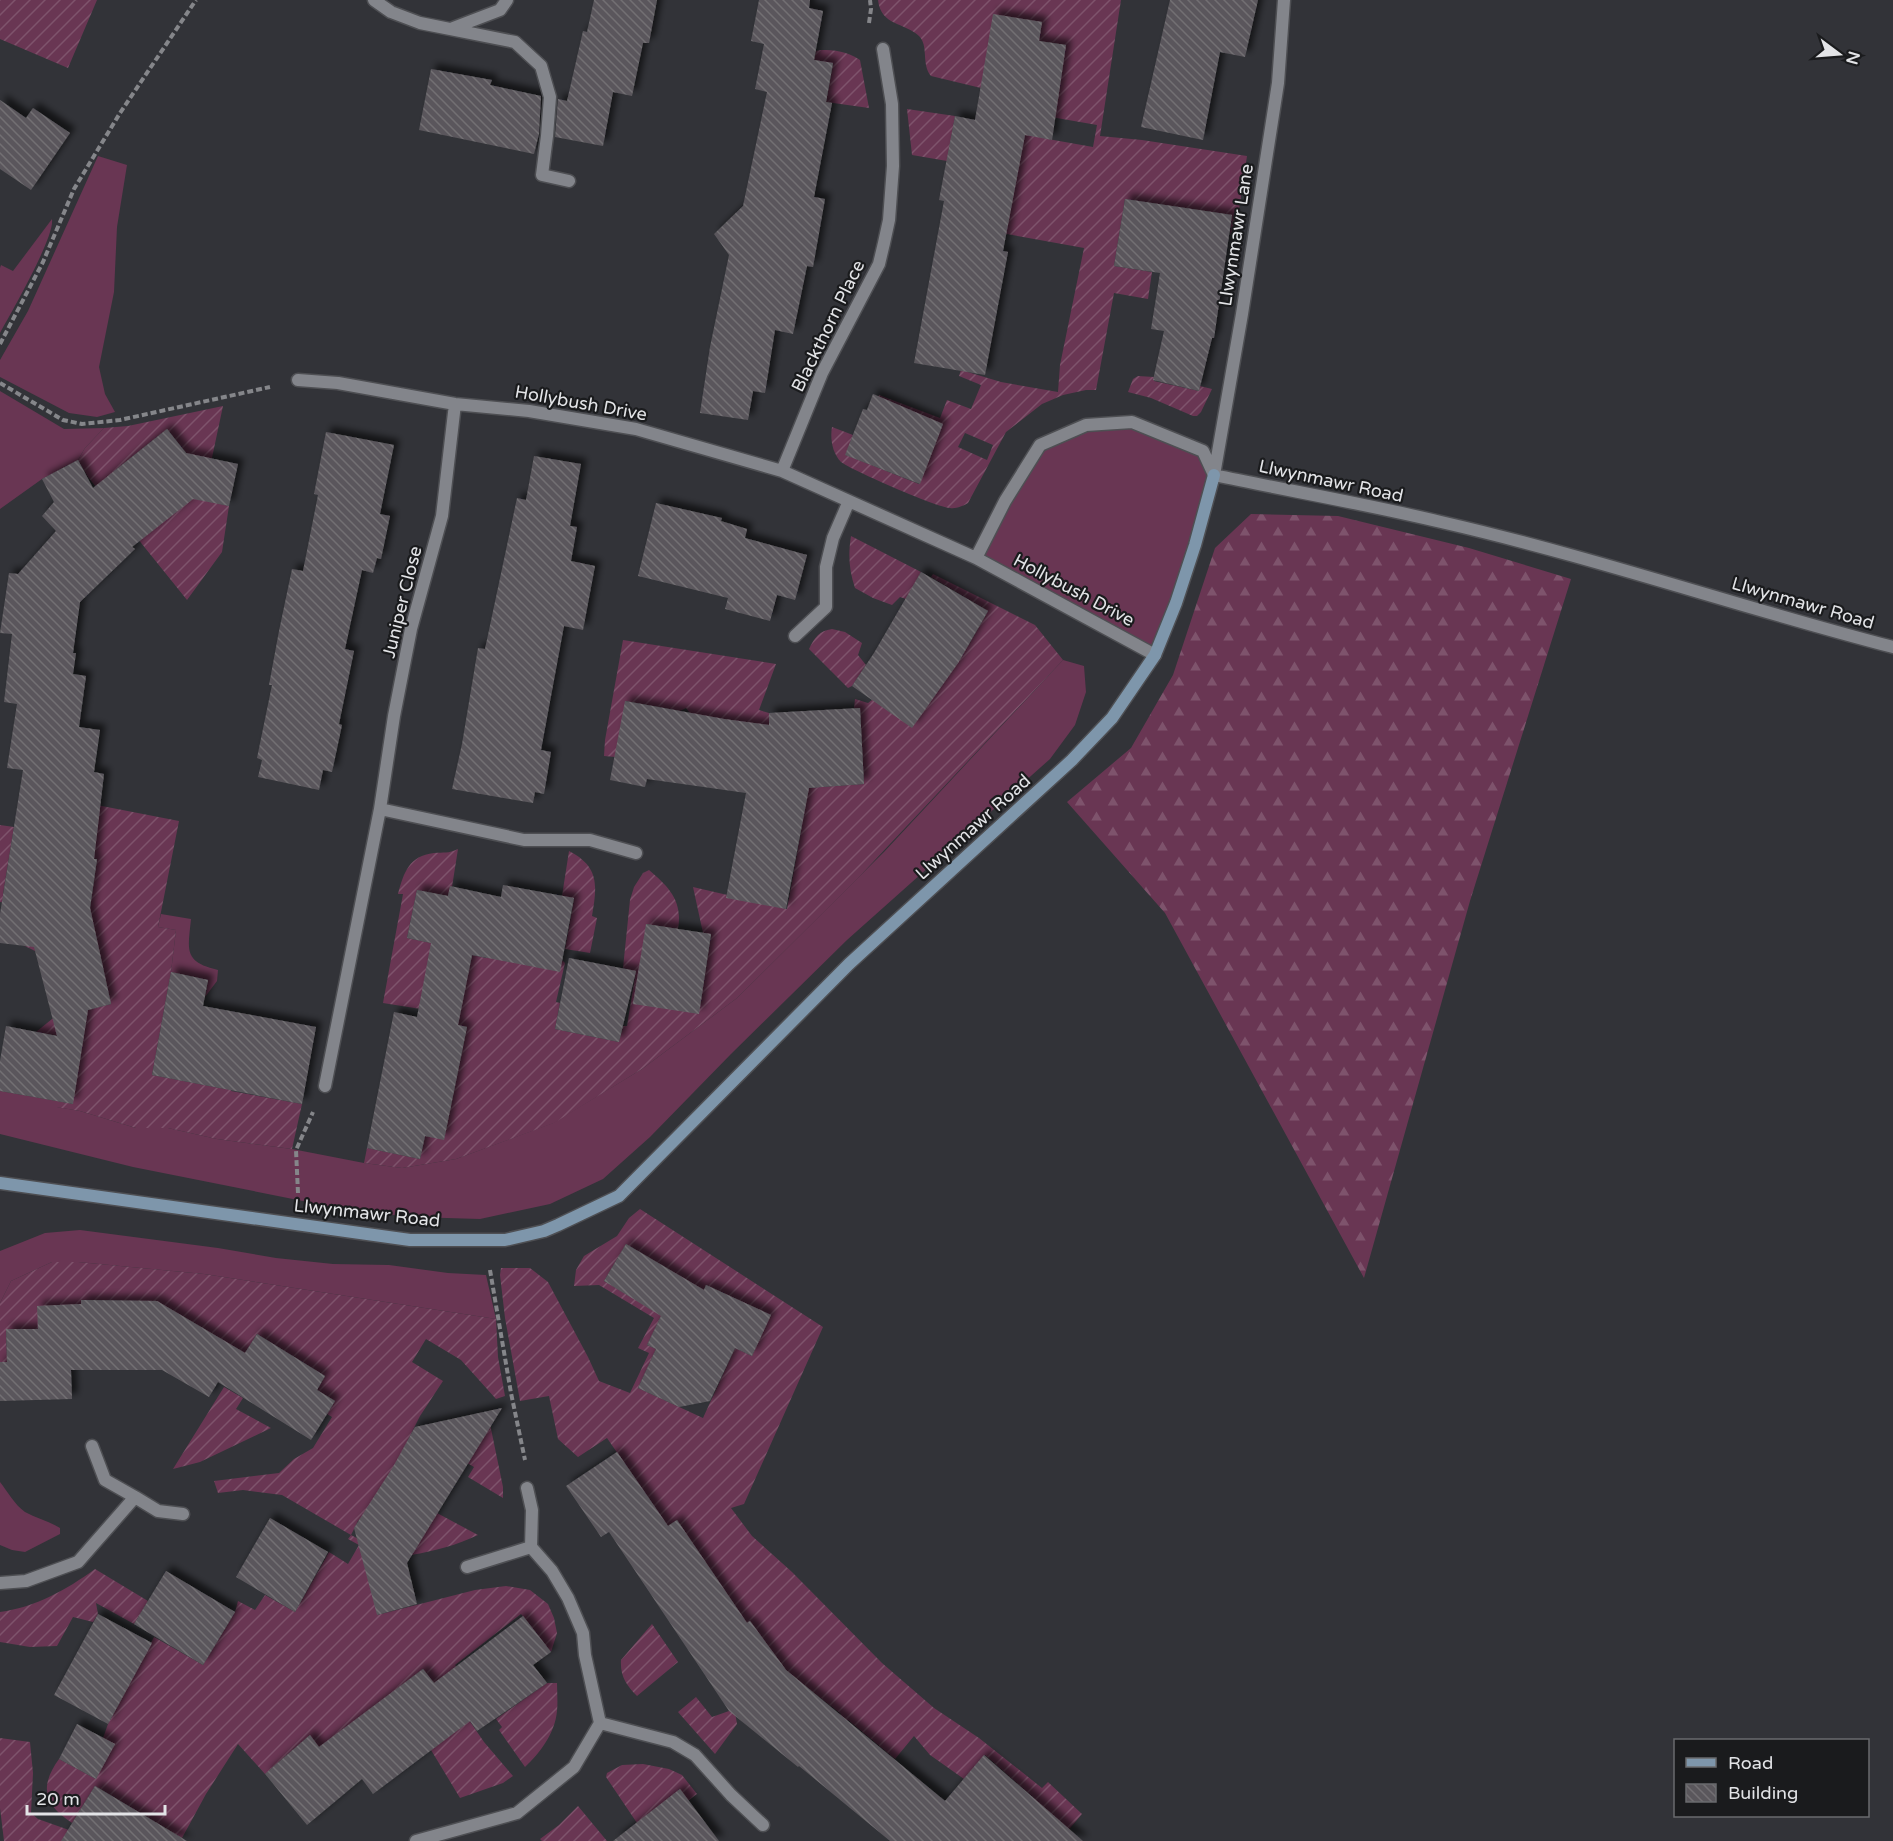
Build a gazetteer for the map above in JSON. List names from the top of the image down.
{
  "streets": {
    "street": [
      "Llwynmawr Lane",
      "Blackthorn Place",
      "Hollybush Drive",
      "Llwynmawr Road",
      "Juniper Close"
    ]
  },
  "crossings": [
    ["Llwynmawr Lane", "Llwynmawr Road"],
    ["Blackthorn Place", "Hollybush Drive"],
    ["Hollybush Drive", "Llwynmawr Road"],
    ["Hollybush Drive", "Juniper Close"]
  ],
  "legend": ["Road", "Building"],
  "scale_bar": "20 m",
  "north": "right"
}
